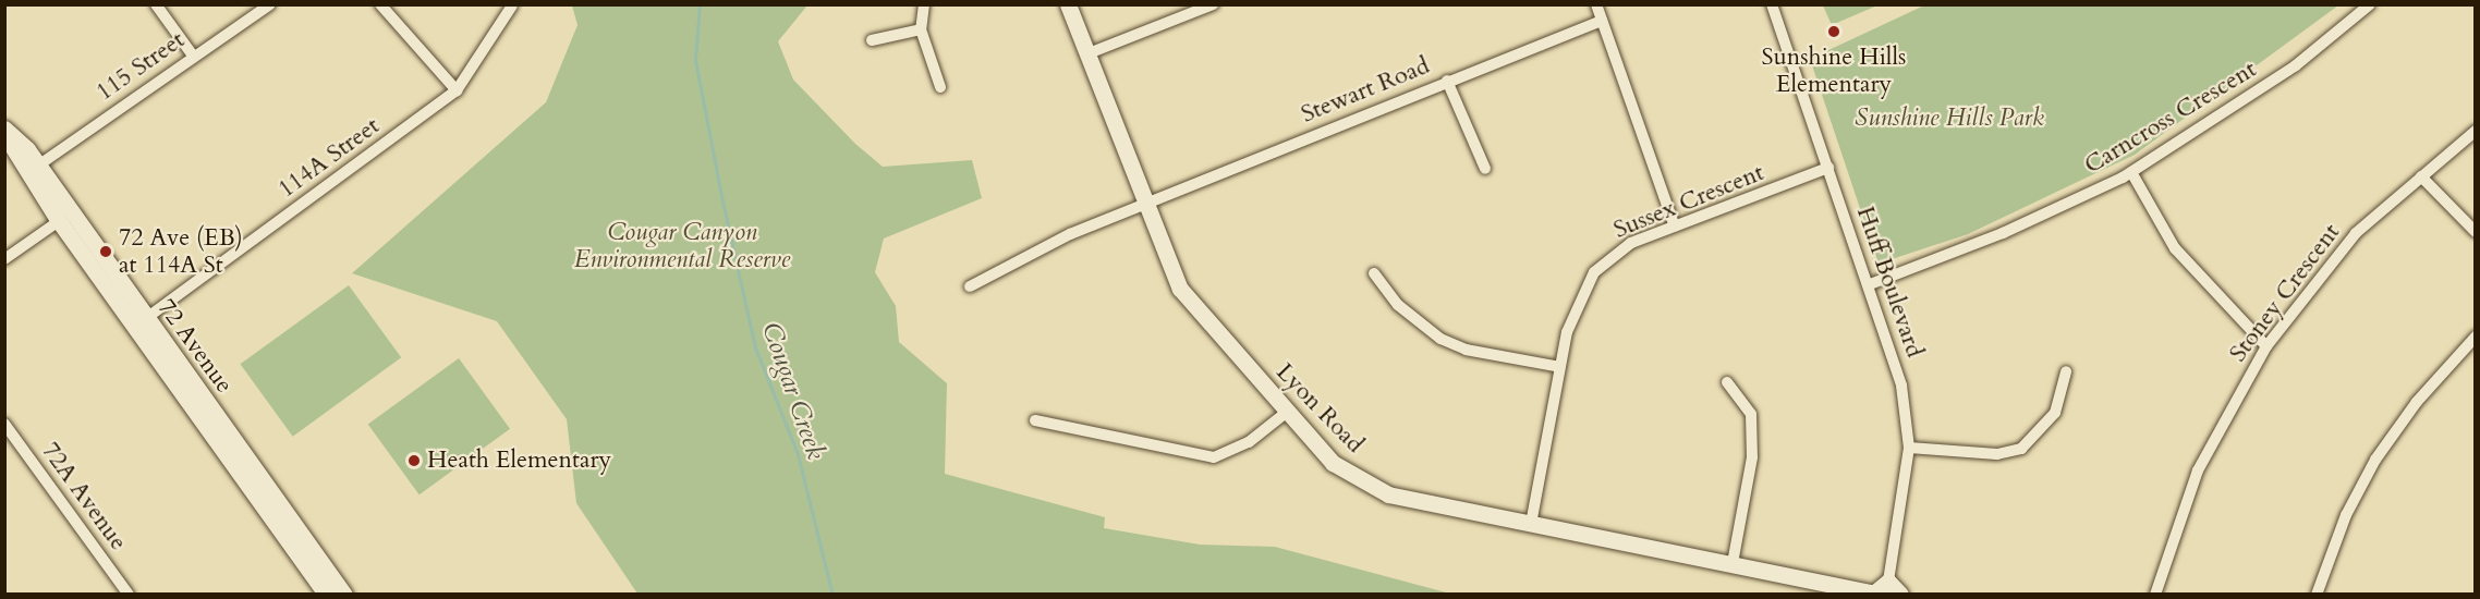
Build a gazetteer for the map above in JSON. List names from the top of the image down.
{
  "streets": {
    "street": [
      "115 Street",
      "Stewart Road",
      "Carncross Crescent",
      "114A Street",
      "Sussex Crescent",
      "Huff Boulevard",
      "Stoney Crescent",
      "72 Avenue",
      "Lyon Road",
      "72A Avenue"
    ]
  },
  "crossings": [
    ["115 Street", "72 Avenue"],
    ["Stewart Road", "Lyon Road"],
    ["Carncross Crescent", "Huff Boulevard"],
    ["114A Street", "72 Avenue"],
    ["Sussex Crescent", "Huff Boulevard"],
    ["Sussex Crescent", "Lyon Road"]
  ],
  "water": ["Cougar Creek"],
  "parks": ["Sunshine Hills Park", "Cougar Canyon Environmental Reserve"],
  "places": ["Sunshine Hills Elementary", "72 Ave (EB) at 114A St", "Heath Elementary"]
}
